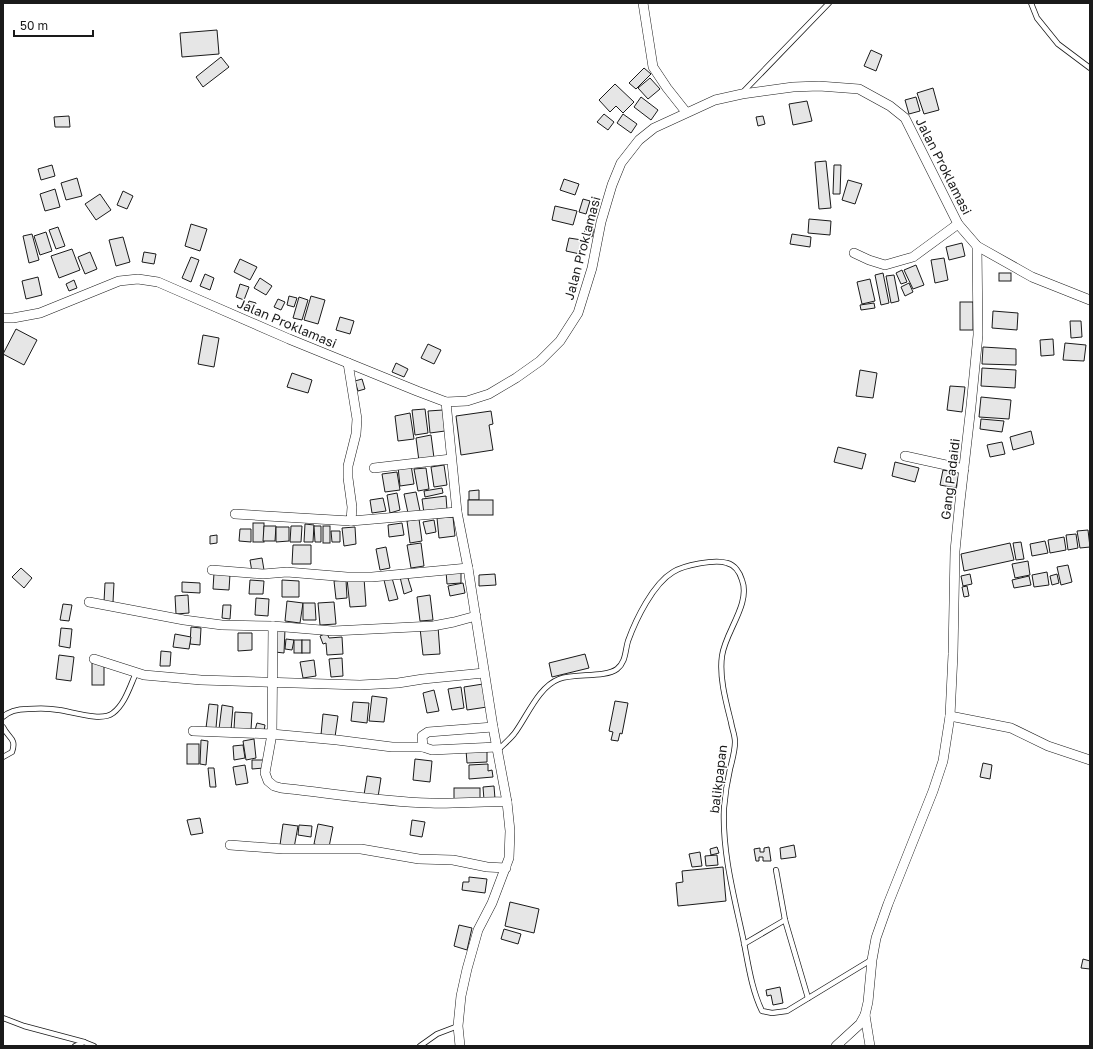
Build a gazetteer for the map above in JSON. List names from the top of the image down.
{
  "streets": {
    "street": ["Jalan Proklamasi", "Gang Padaidi"],
    "lane": ["balikpapan"]
  },
  "crossings": [
    ["Jalan Proklamasi", "Gang Padaidi"],
    ["Gang Padaidi", "balikpapan"]
  ],
  "scale_bar": "50 m"
}
